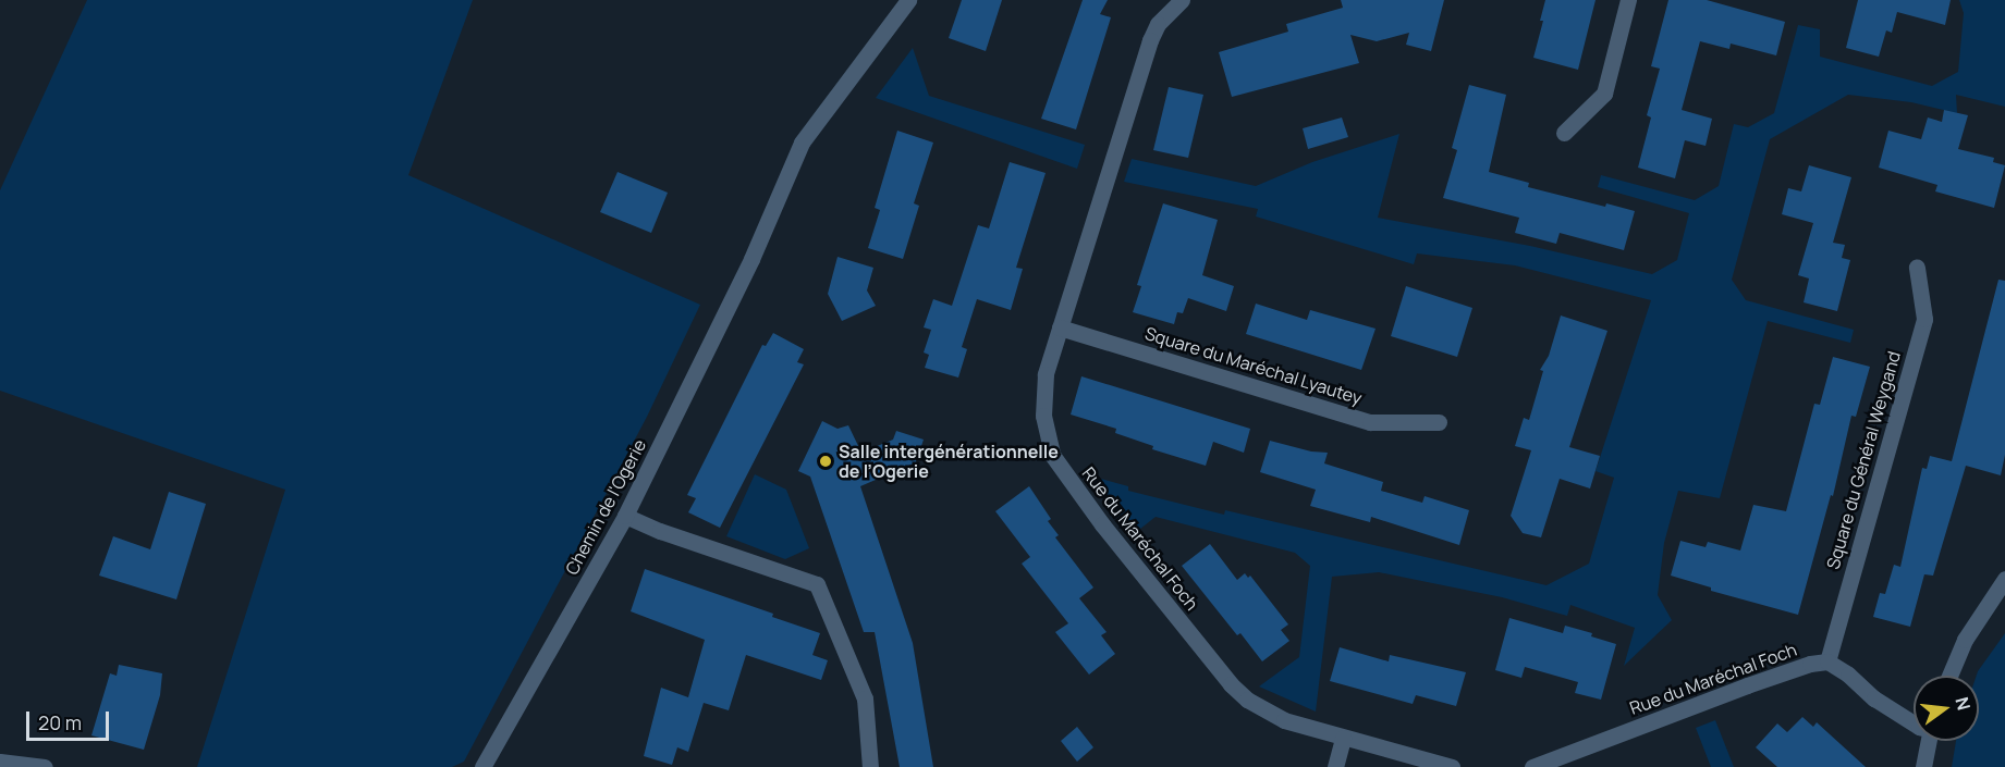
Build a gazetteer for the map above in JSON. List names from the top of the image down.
{
  "streets": {
    "street": [
      "Square du Maréchal Lyautey",
      "Square du Général Weygand",
      "Chemin de l'Ogerie",
      "Rue du Maréchal Foch"
    ]
  },
  "crossings": [
    ["Square du Maréchal Lyautey", "Rue du Maréchal Foch"],
    ["Square du Général Weygand", "Rue du Maréchal Foch"]
  ],
  "places": ["Salle intergénérationnelle de l’Ogerie"],
  "scale_bar": "20 m",
  "north": "right"
}
